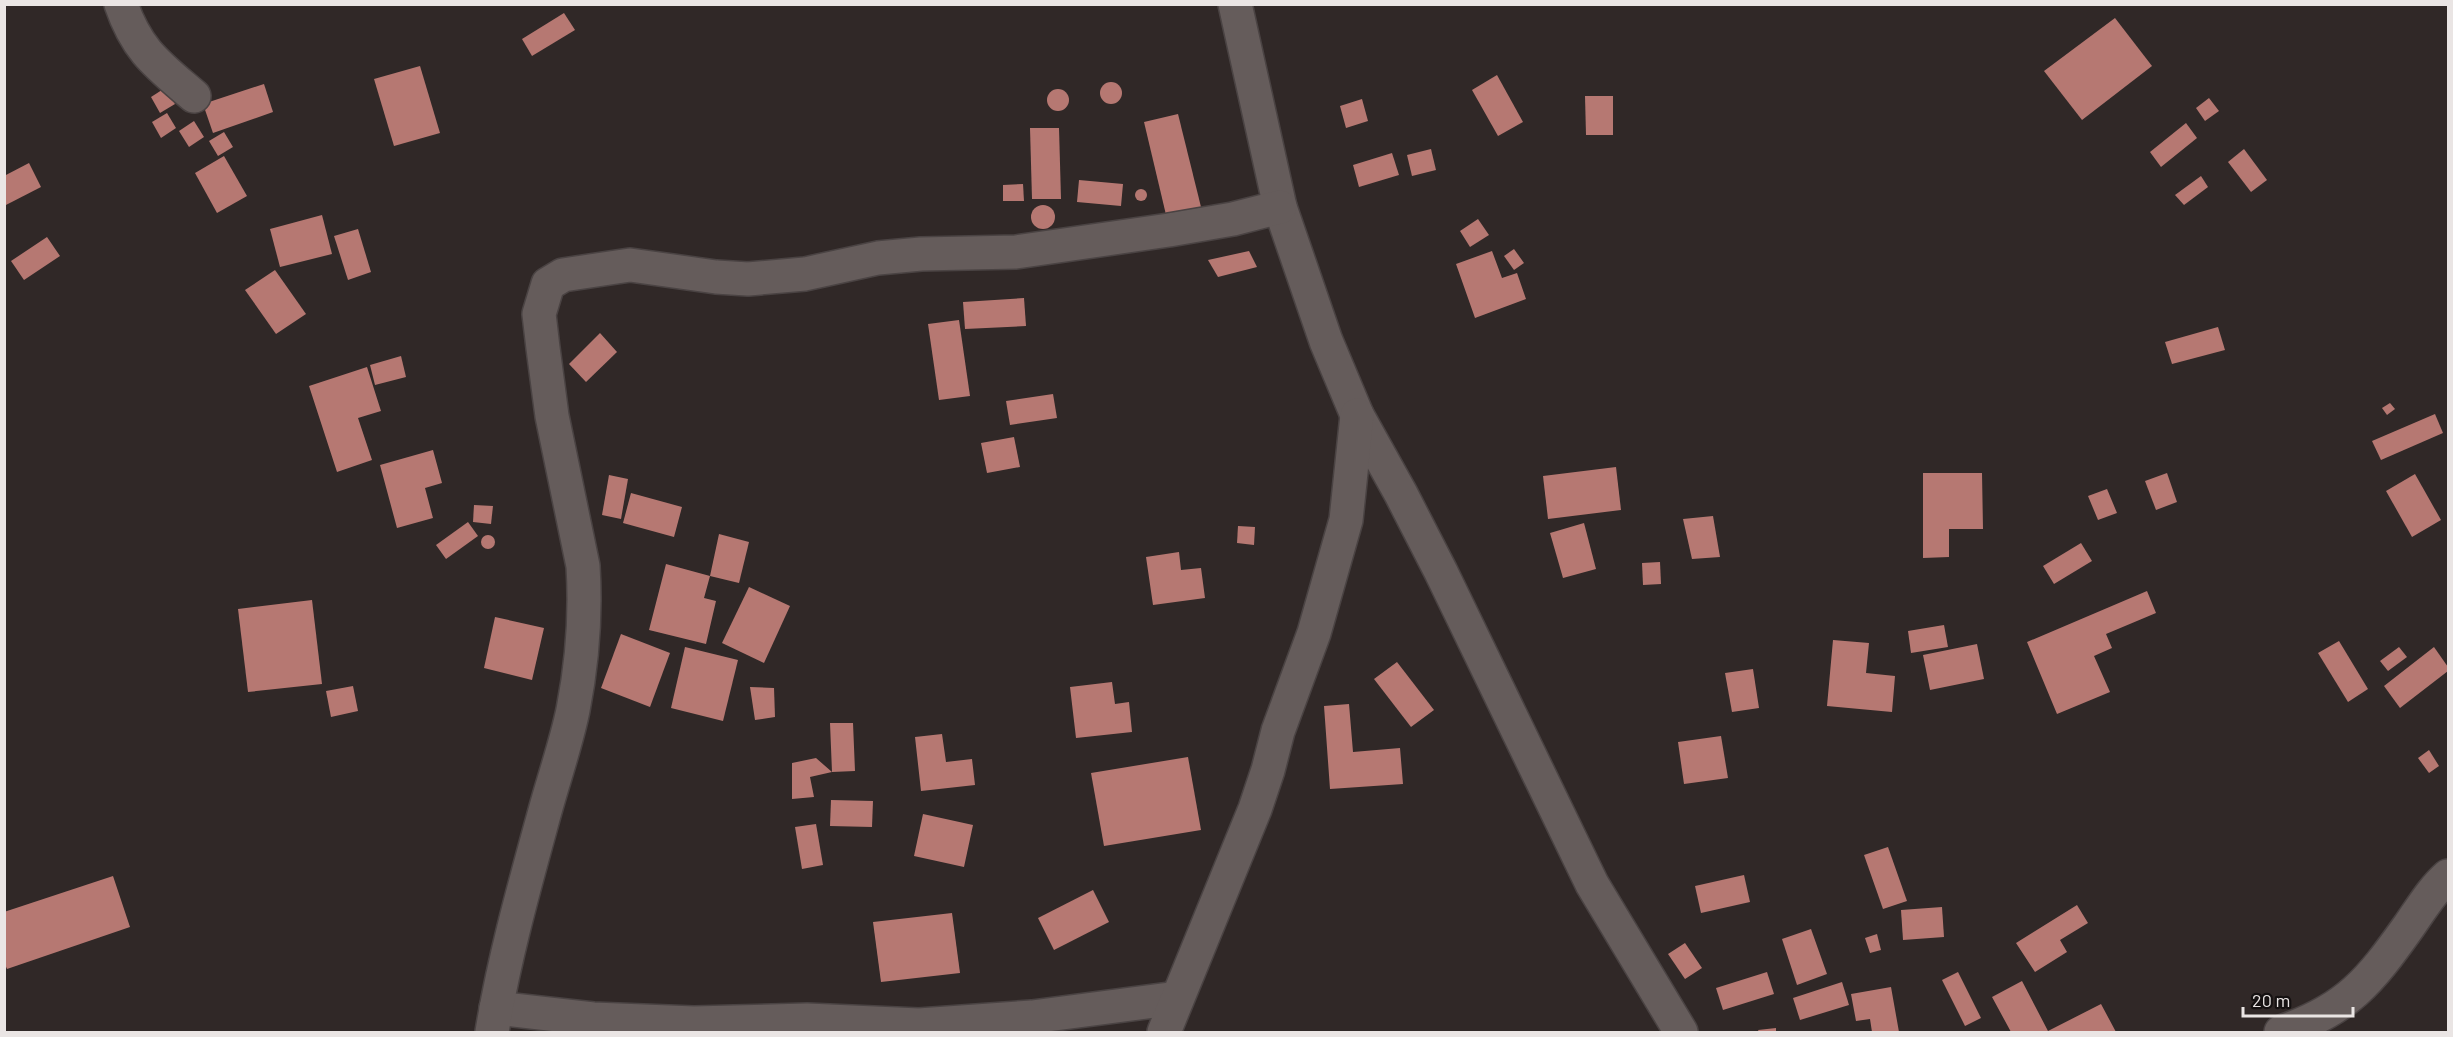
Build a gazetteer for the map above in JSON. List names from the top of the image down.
{
  "scale_bar": "20 m"
}
